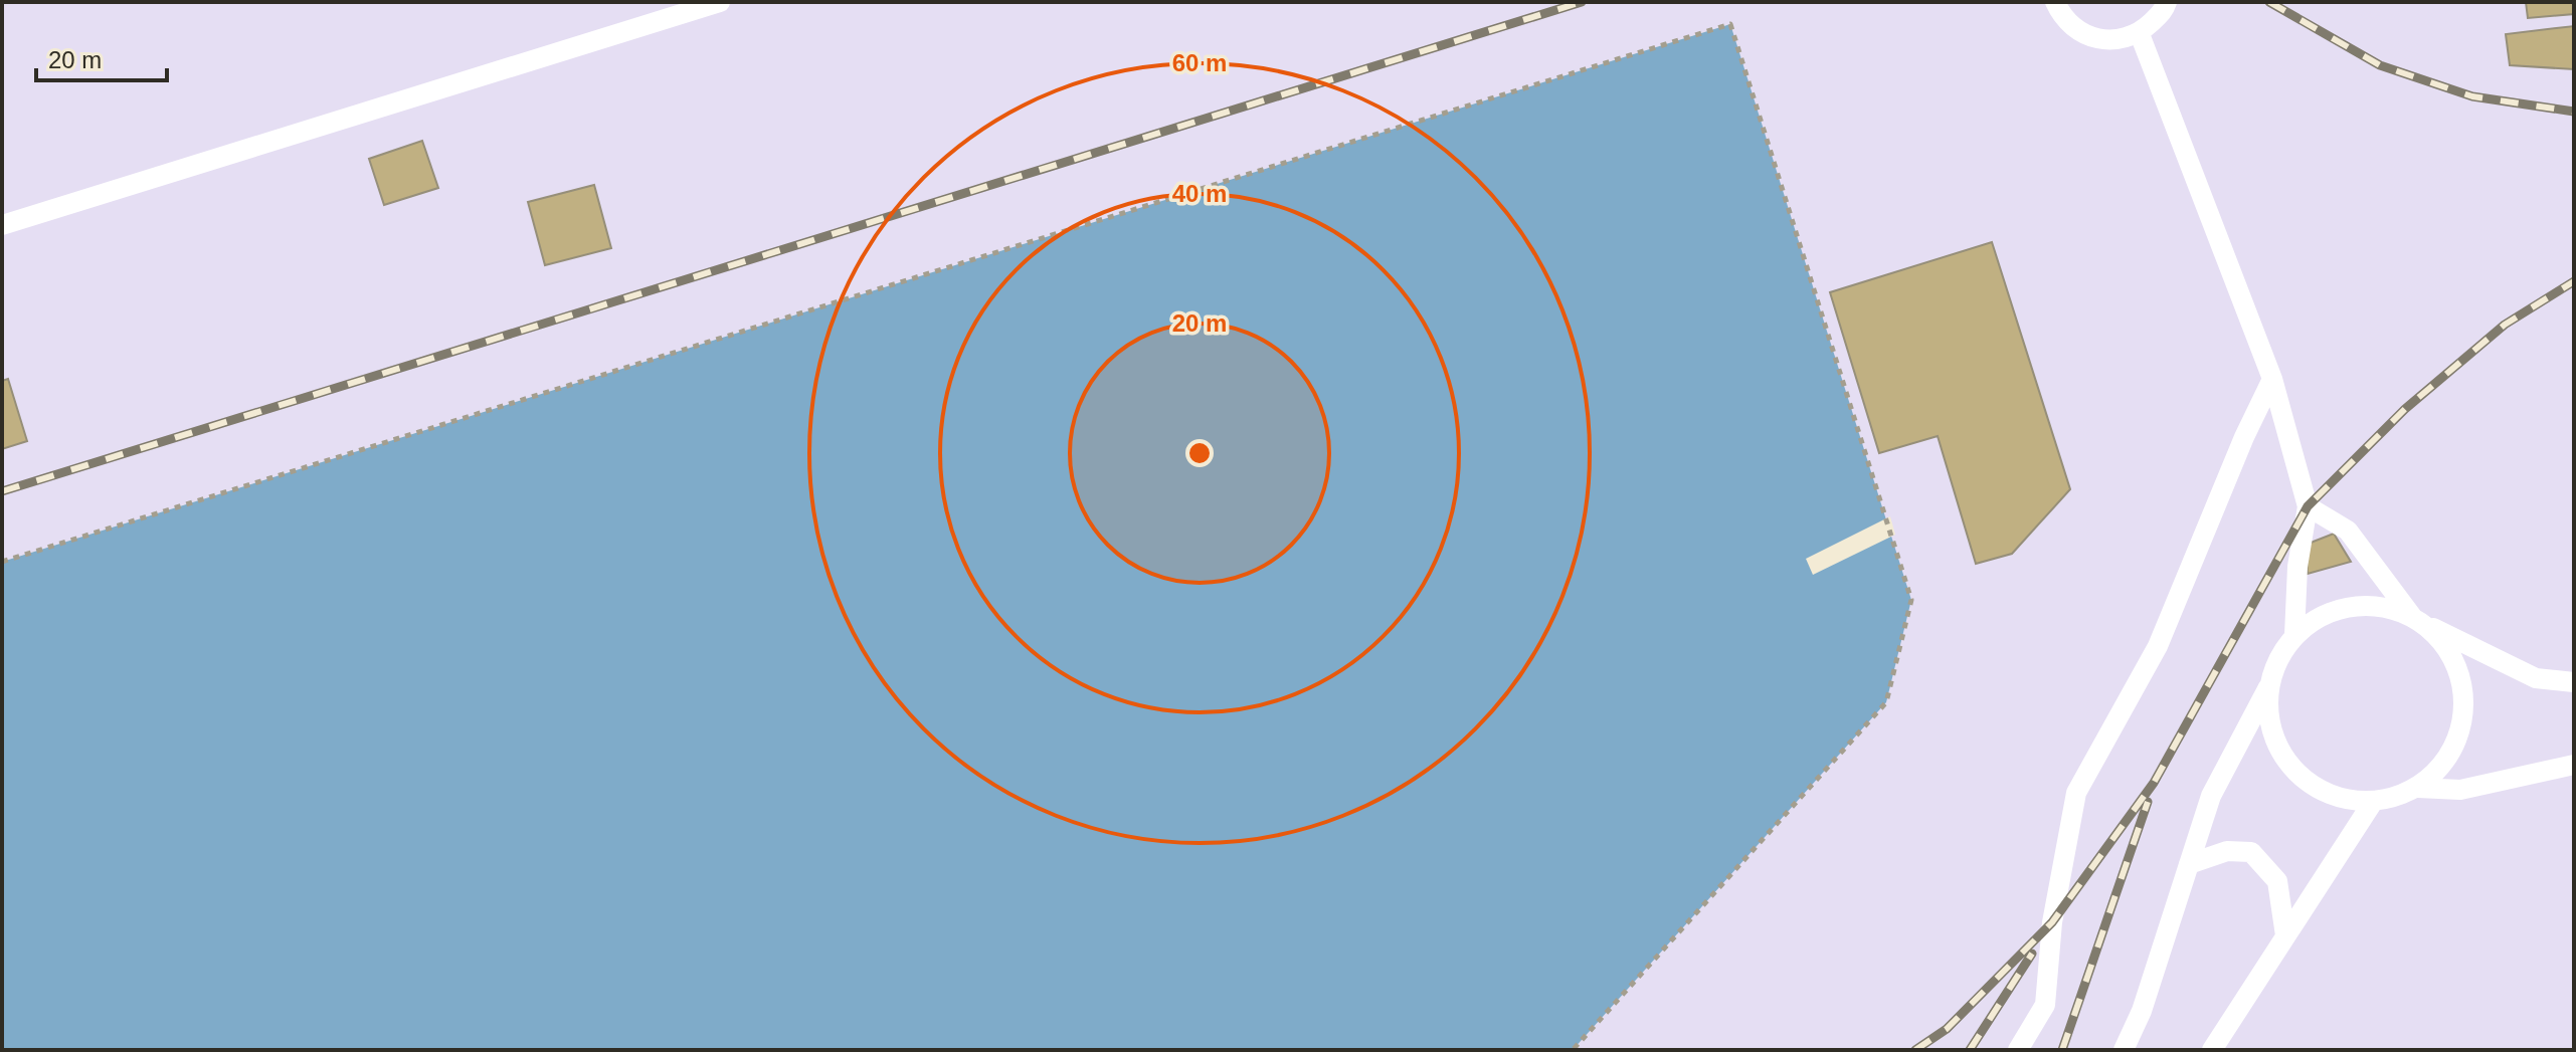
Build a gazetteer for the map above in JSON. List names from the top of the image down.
{
  "scale_bar": "20 m",
  "rings": ["60 m", "40 m", "20 m"]
}
